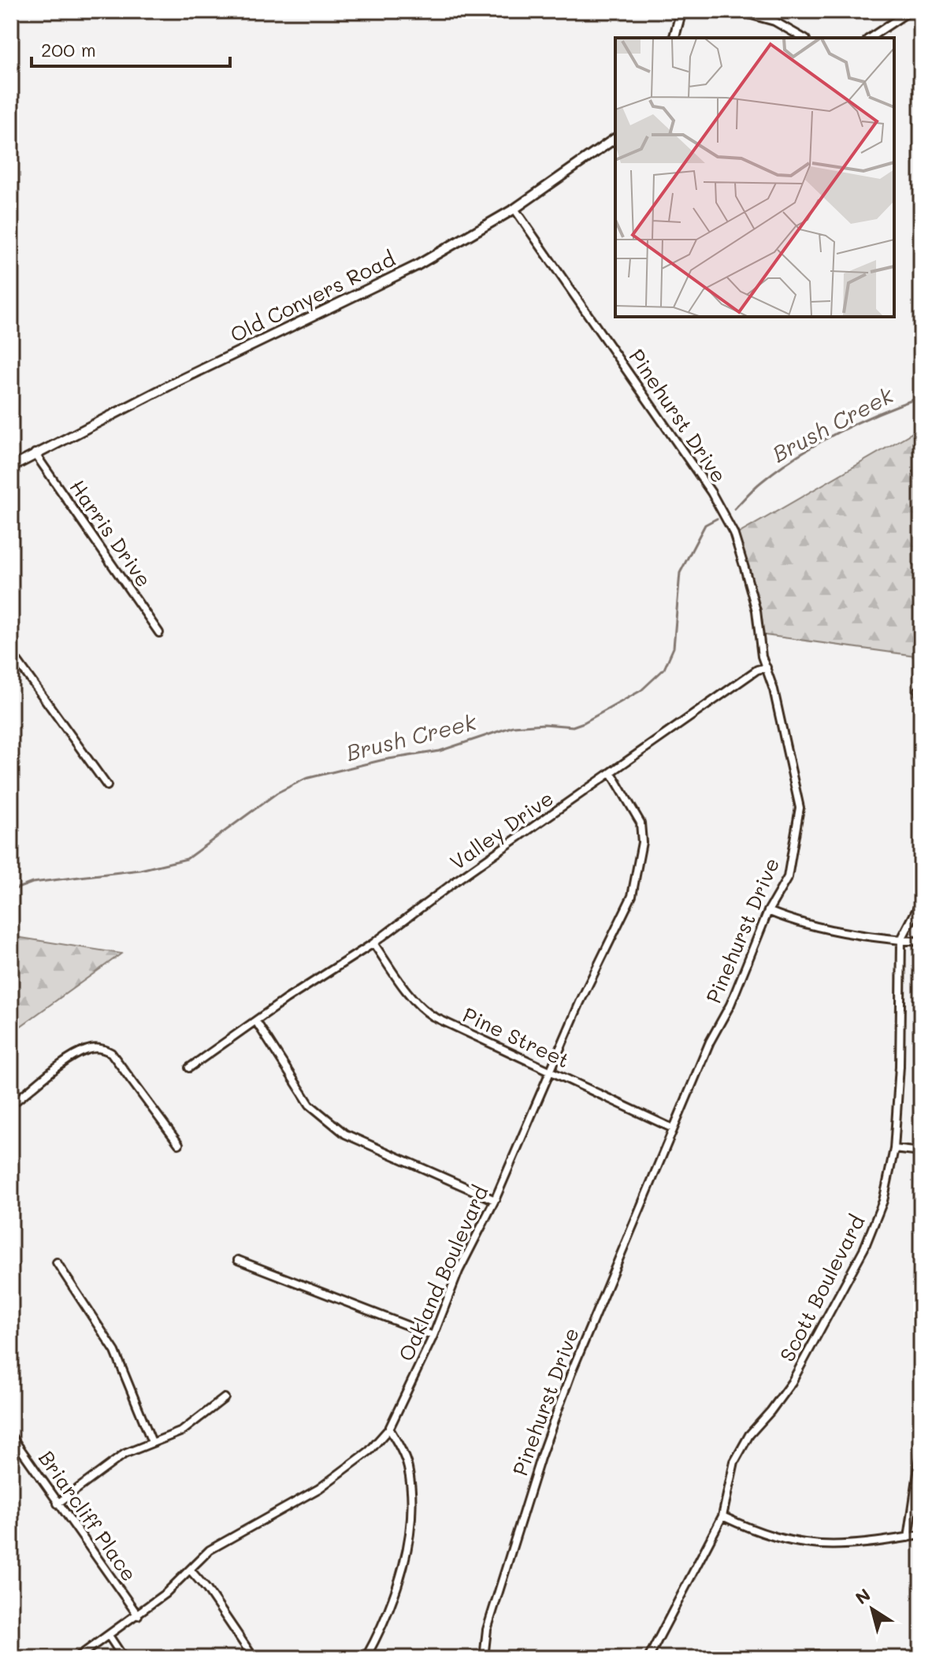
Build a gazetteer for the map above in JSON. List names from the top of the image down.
{
  "streets": {
    "street": [
      "Old Conyers Road",
      "Pinehurst Drive",
      "Harris Drive",
      "Valley Drive",
      "Pine Street",
      "Oakland Boulevard",
      "Scott Boulevard",
      "Briarcliff Place"
    ]
  },
  "crossings": [
    ["Old Conyers Road", "Pinehurst Drive"],
    ["Old Conyers Road", "Harris Drive"],
    ["Pinehurst Drive", "Valley Drive"],
    ["Pinehurst Drive", "Pine Street"],
    ["Valley Drive", "Pine Street"],
    ["Valley Drive", "Oakland Boulevard"],
    ["Pine Street", "Oakland Boulevard"],
    ["Oakland Boulevard", "Briarcliff Place"]
  ],
  "water": ["Brush Creek"],
  "scale_bar": "200 m",
  "north": "top left"
}
